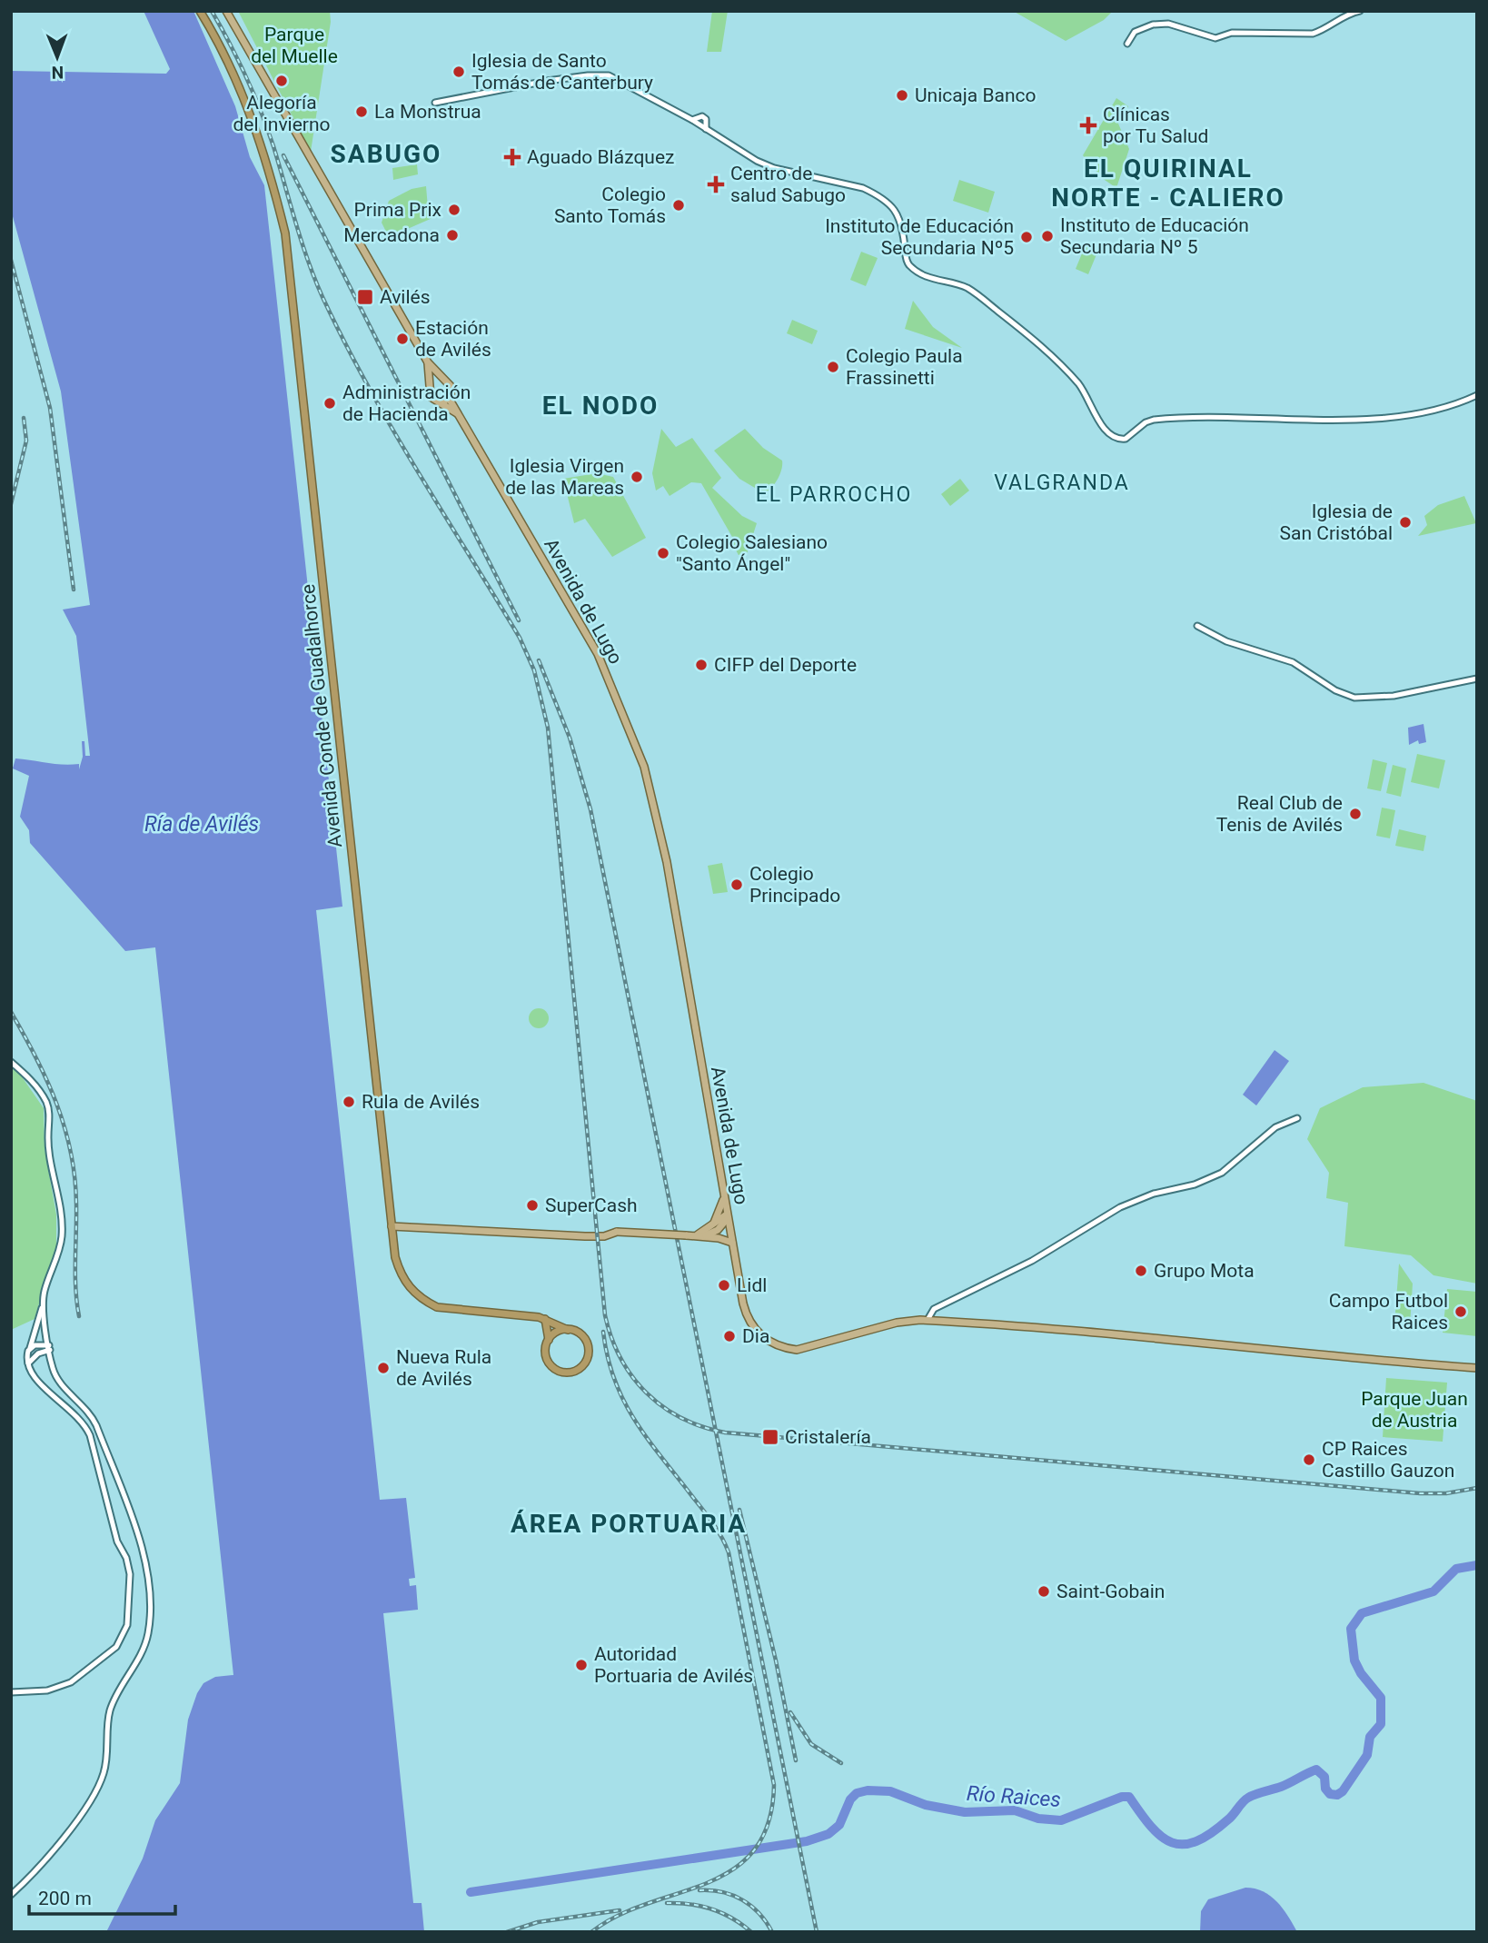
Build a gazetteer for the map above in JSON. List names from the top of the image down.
{
  "streets": {
    "highway": ["Avenida Conde de Guadalhorce"],
    "main road": ["Avenida de Lugo"]
  },
  "districts": [
    "SABUGO",
    "EL QUIRINAL NORTE - CALIERO",
    "EL NODO",
    "VALGRANDA",
    "EL PARROCHO",
    "ÁREA PORTUARIA"
  ],
  "water": ["Ría de Avilés", "Río Raices"],
  "parks": ["Parque del Muelle", "Parque Juan de Austria"],
  "places": {
    "other": [
      "Iglesia de Santo Tomás de Canterbury",
      "Alegoría del invierno",
      "Unicaja Banco",
      "La Monstrua",
      "Colegio Santo Tomás",
      "Prima Prix",
      "Mercadona",
      "Instituto de Educación Secundaria Nº 5",
      "Instituto de Educación Secundaria Nº5",
      "Estación de Avilés",
      "Colegio Paula Frassinetti",
      "Administración de Hacienda",
      "Iglesia Virgen de las Mareas",
      "Iglesia de San Cristóbal",
      "Colegio Salesiano \"Santo Ángel\"",
      "CIFP del Deporte",
      "Real Club de Tenis de Avilés",
      "Colegio Principado",
      "Rula de Avilés",
      "SuperCash",
      "Grupo Mota",
      "Lidl",
      "Campo Futbol Raices",
      "Dia",
      "Nueva Rula de Avilés",
      "CP Raices Castillo Gauzon",
      "Saint-Gobain",
      "Autoridad Portuaria de Avilés"
    ],
    "health": ["Clínicas por Tu Salud", "Aguado Blázquez", "Centro de salud Sabugo"],
    "transit": ["Avilés", "Cristalería"]
  },
  "scale_bar": "200 m",
  "north": "bottom"
}
